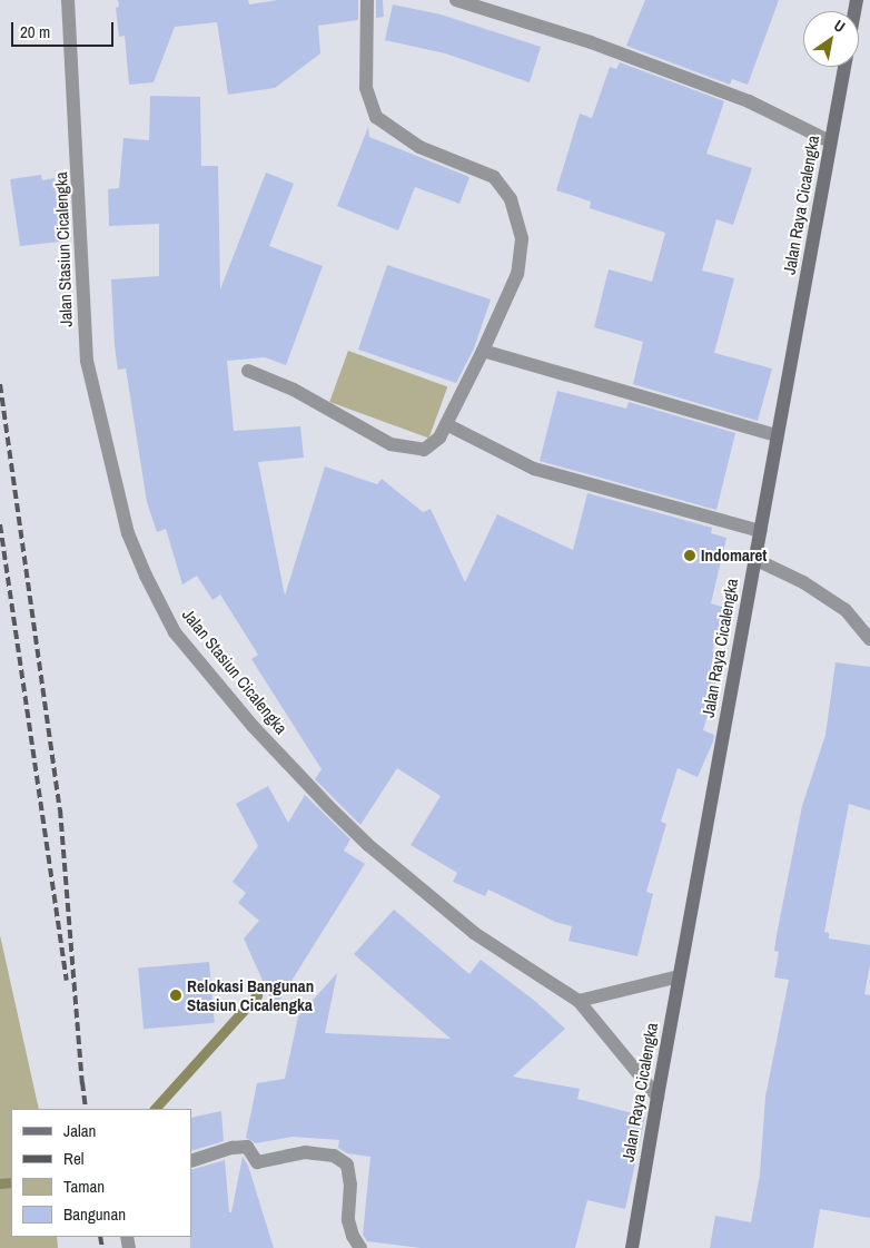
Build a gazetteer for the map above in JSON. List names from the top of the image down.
{
  "streets": {
    "main road": ["Jalan Raya Cicalengka"],
    "street": ["Jalan Stasiun Cicalengka"]
  },
  "crossings": [
    ["Jalan Raya Cicalengka", "Jalan Stasiun Cicalengka"]
  ],
  "places": ["Indomaret", "Relokasi Bangunan Stasiun Cicalengka"],
  "legend": [
    "Jalan",
    "Rel",
    "Taman",
    "Bangunan"
  ],
  "scale_bar": "20 m",
  "north": "top right"
}
